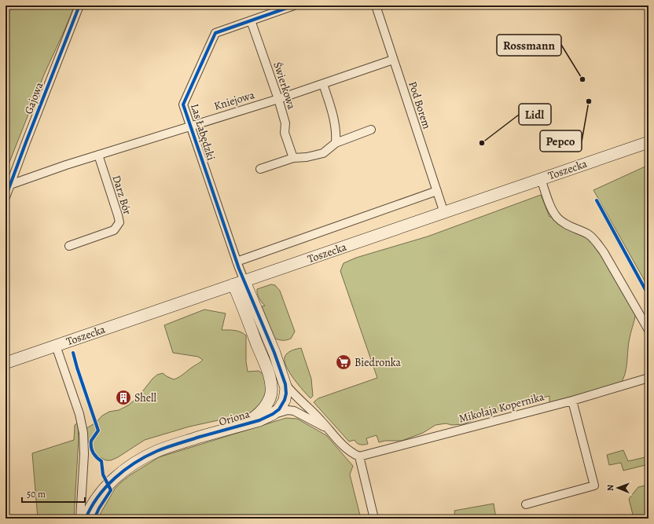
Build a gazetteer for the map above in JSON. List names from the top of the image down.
{
  "streets": {
    "main road": ["Toszecka", "Oriona"],
    "street": [
      "Świerkowa",
      "Gajowa",
      "Kniejowa",
      "Pod Borem",
      "Las Łabędzki",
      "Darz Bór",
      "Mikołaja Kopernika"
    ]
  },
  "crossings": [
    ["Świerkowa", "Kniejowa"],
    ["Świerkowa", "Las Łabędzki"],
    ["Gajowa", "Kniejowa"],
    ["Kniejowa", "Pod Borem"],
    ["Kniejowa", "Las Łabędzki"],
    ["Kniejowa", "Darz Bór"],
    ["Pod Borem", "Toszecka"],
    ["Las Łabędzki", "Toszecka"]
  ],
  "places": {
    "other": ["Rossmann", "Pepco", "Lidl"],
    "supermarket": ["Biedronka"],
    "building": ["Shell"]
  },
  "scale_bar": "50 m",
  "north": "left"
}
